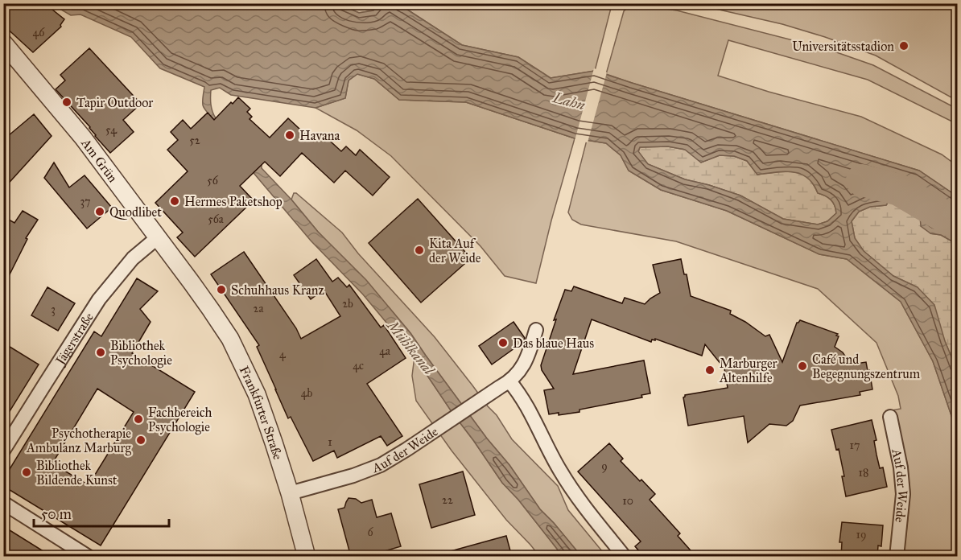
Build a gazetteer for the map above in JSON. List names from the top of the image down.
{
  "streets": {
    "street": [
      "Am Grün",
      "Jägerstraße",
      "Frankfurter Straße",
      "Auf der Weide"
    ]
  },
  "crossings": [
    ["Am Grün", "Jägerstraße"],
    ["Am Grün", "Frankfurter Straße"],
    ["Frankfurter Straße", "Auf der Weide"]
  ],
  "water": ["Lahn", "Mühlkanal"],
  "places": [
    "Universitätsstadion",
    "Tapir Outdoor",
    "Havana",
    "Hermes Paketshop",
    "Quodlibet",
    "Kita Auf der Weide",
    "Schuhhaus Kranz",
    "Das blaue Haus",
    "Bibliothek Psychologie",
    "Café und Begegnungszentrum",
    "Marburger Altenhilfe",
    "Fachbereich Psychologie",
    "Psychotherapie Ambulanz Marburg",
    "Bibliothek Bildende Kunst"
  ],
  "house_numbers": [
    "46",
    "54",
    "52",
    "56",
    "37",
    "56a",
    "2b",
    "2a",
    "3",
    "4a",
    "4",
    "4c",
    "4b",
    "1",
    "17",
    "9",
    "18",
    "22",
    "10",
    "6",
    "19"
  ],
  "scale_bar": "50 m"
}
